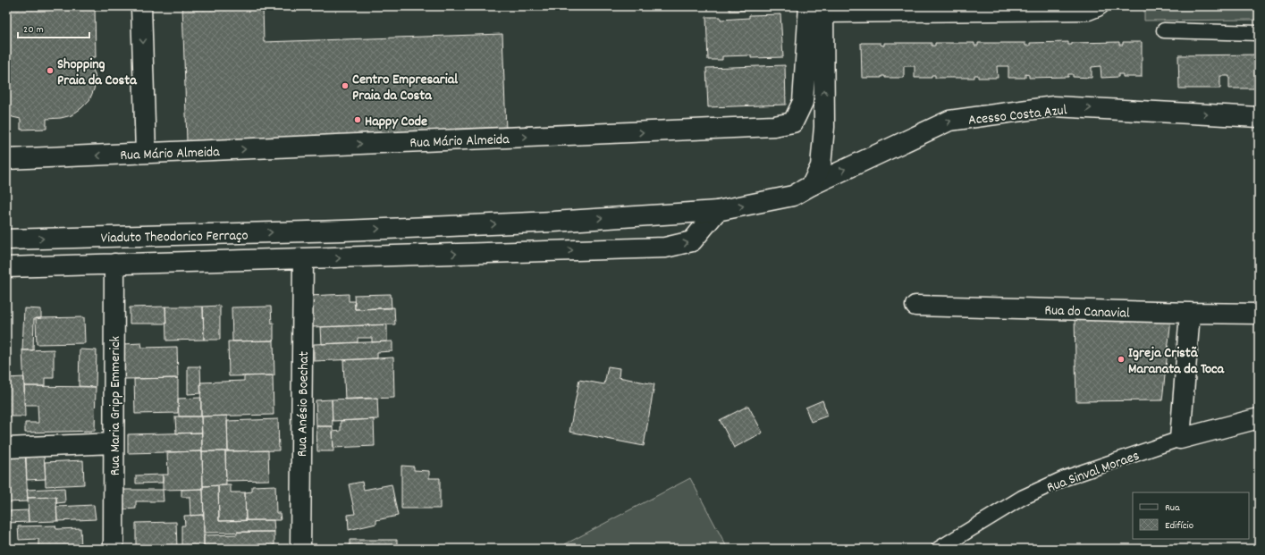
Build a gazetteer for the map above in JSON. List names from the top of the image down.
{
  "streets": {
    "street": [
      "Acesso Costa Azul",
      "Rua Mário Almeida",
      "Viaduto Theodorico Ferraço",
      "Rua do Canavial",
      "Rua Anésio Boechat",
      "Rua Maria Gripp Emmerick",
      "Rua Sinval Moraes"
    ]
  },
  "one_way": ["Acesso Costa Azul"],
  "places": [
    "Shopping Praia da Costa",
    "Centro Empresarial Praia da Costa",
    "Happy Code",
    "Igreja Cristã Maranata da Toca"
  ],
  "legend": ["Rua", "Edifício"],
  "scale_bar": "20 m"
}
